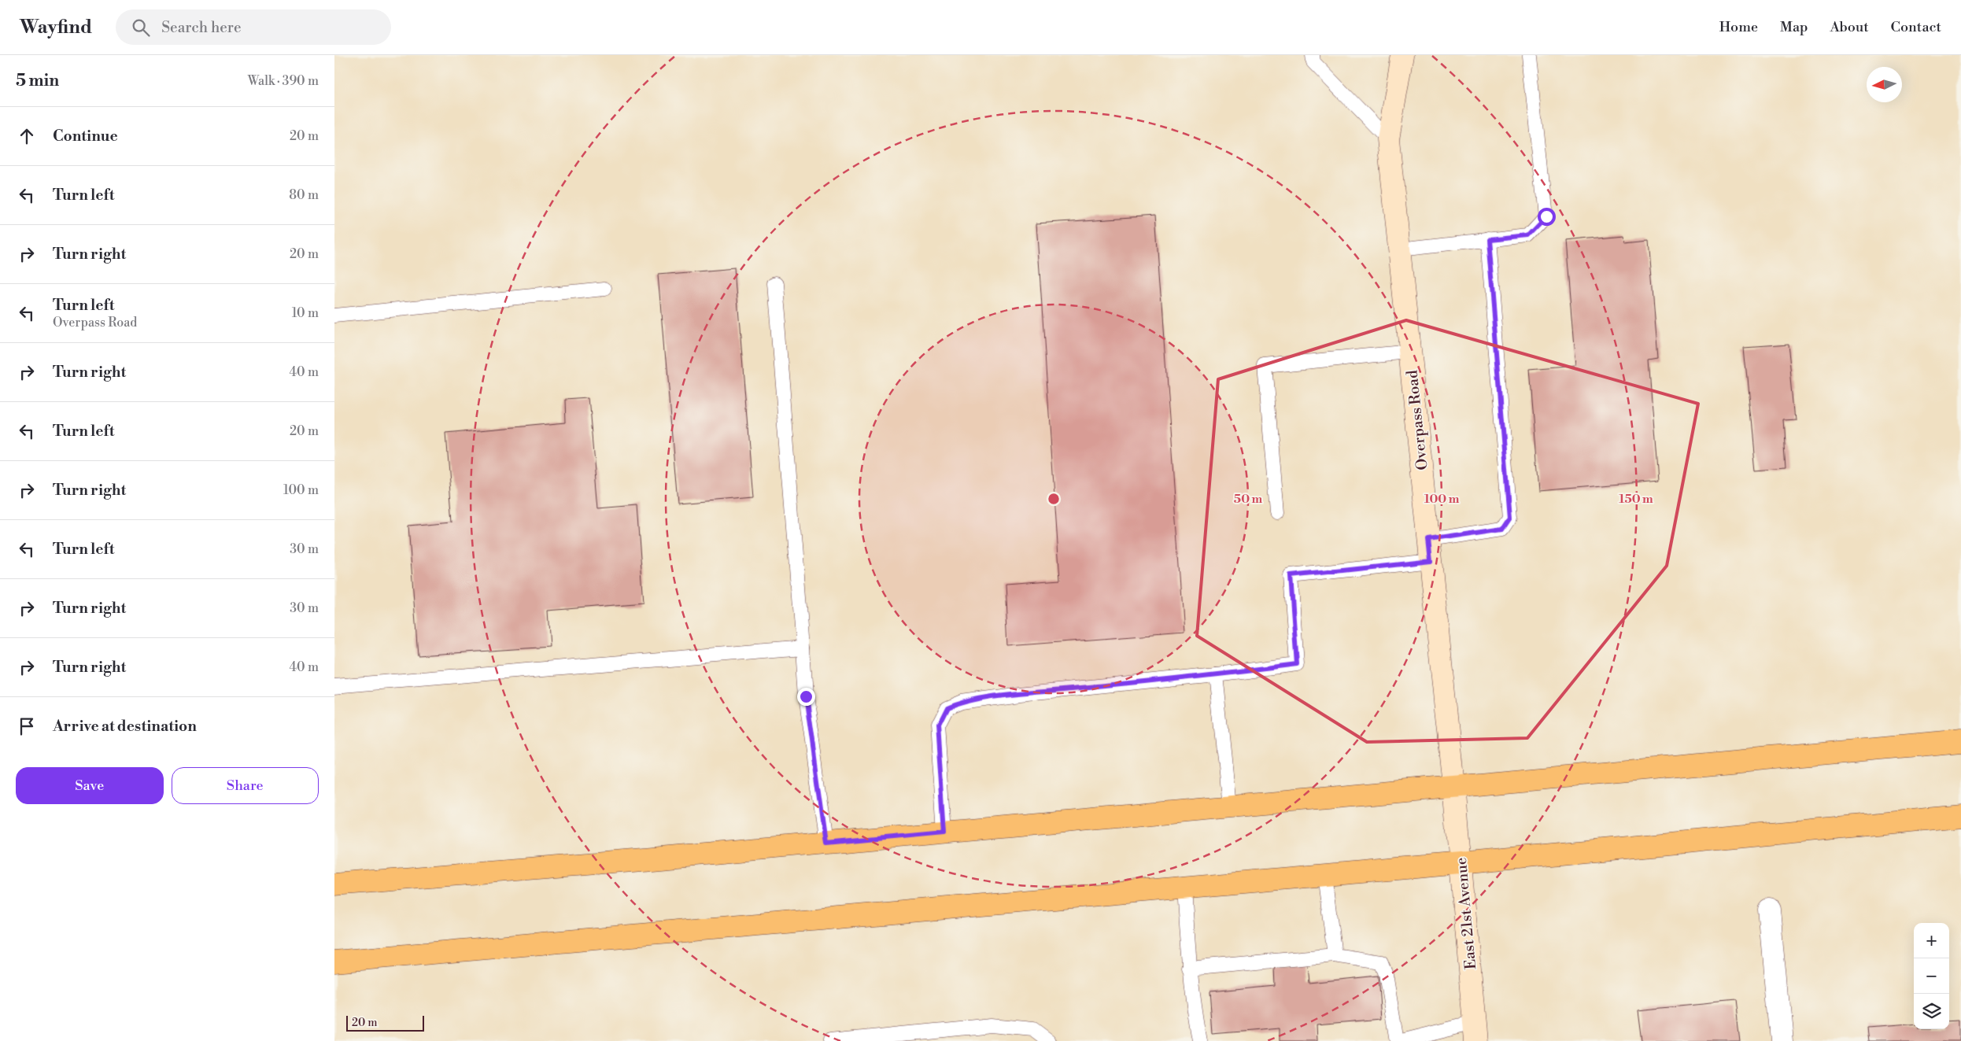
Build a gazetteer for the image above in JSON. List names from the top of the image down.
{
  "streets": {
    "main road": ["Overpass Road", "East 21st Avenue"]
  },
  "crossings": [
    ["Overpass Road", "East 21st Avenue"]
  ],
  "scale_bar": "20 m",
  "north": "left",
  "page": {
    "header": "Wayfind",
    "search": "Search here",
    "nav": [
      "Home",
      "Map",
      "About",
      "Contact"
    ],
    "heading": ["5 min", "Walk · 390 m"],
    "list": [
      ["Continue", "20 m"],
      ["Turn left", "80 m"],
      ["Turn right", "20 m"],
      ["Turn left", "Overpass Road", "10 m"],
      ["Turn right", "40 m"],
      ["Turn left", "20 m"],
      ["Turn right", "100 m"],
      ["Turn left", "30 m"],
      ["Turn right", "30 m"],
      ["Turn right", "40 m"],
      "Arrive at destination"
    ],
    "buttons": ["Save", "Share"],
    "map_buttons": ["+", "−"],
    "scale": "20 m"
  },
  "rings": ["50 m", "100 m", "150 m"]
}
